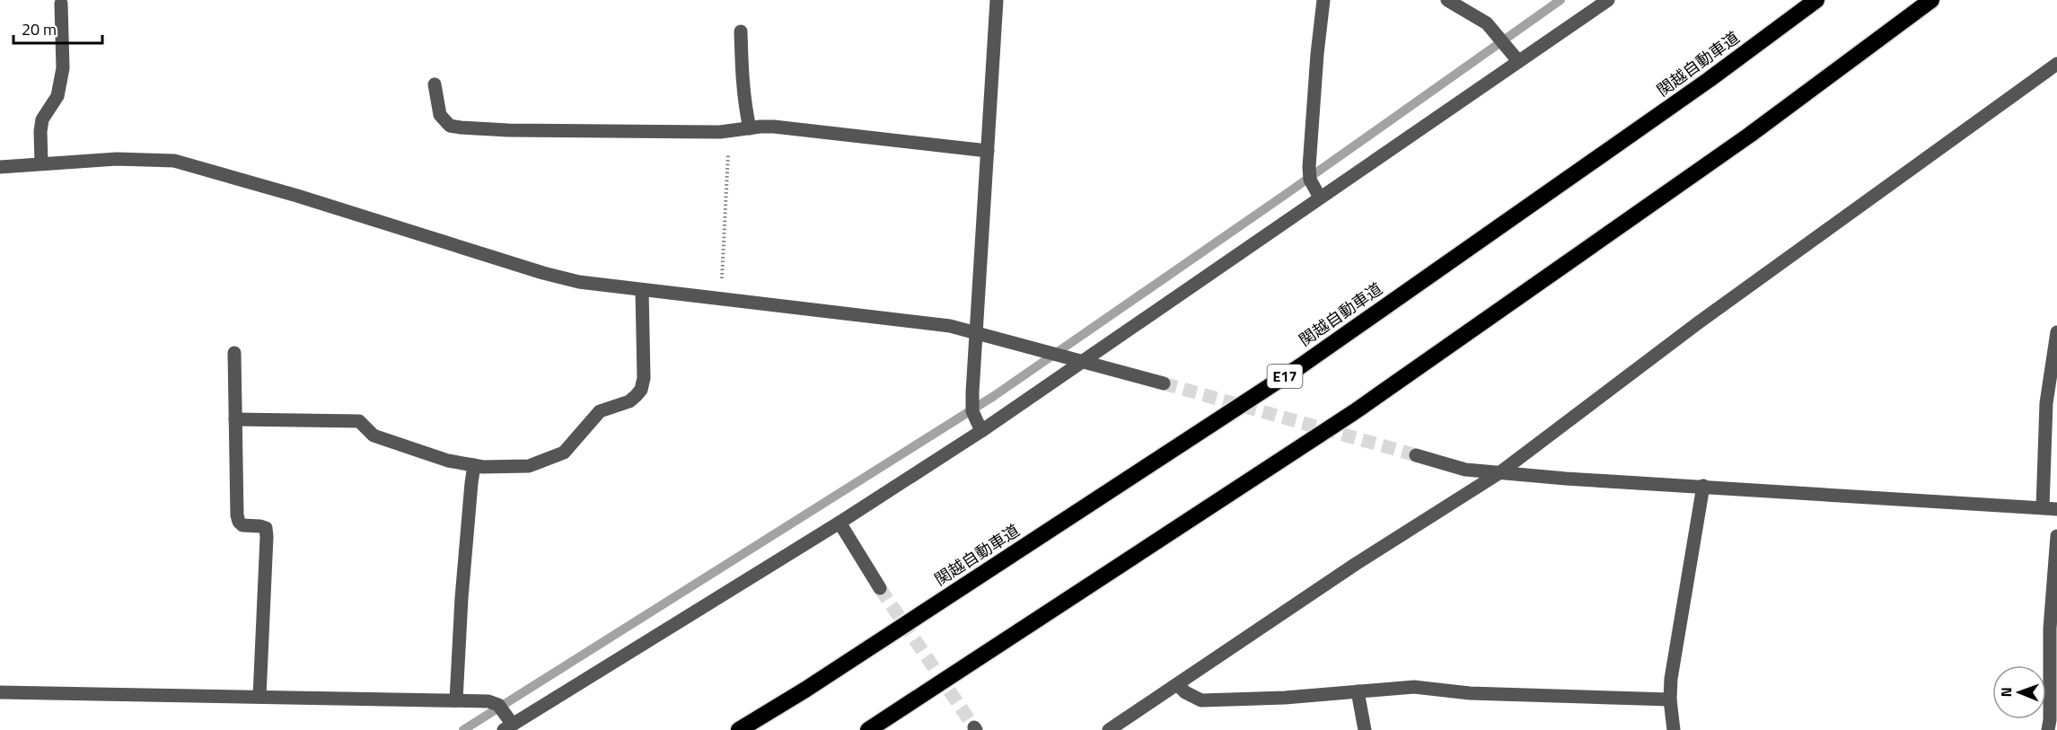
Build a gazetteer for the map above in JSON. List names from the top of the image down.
{
  "streets": {
    "highway": ["関越自動車道", "E17"]
  },
  "scale_bar": "20 m",
  "north": "left"
}
